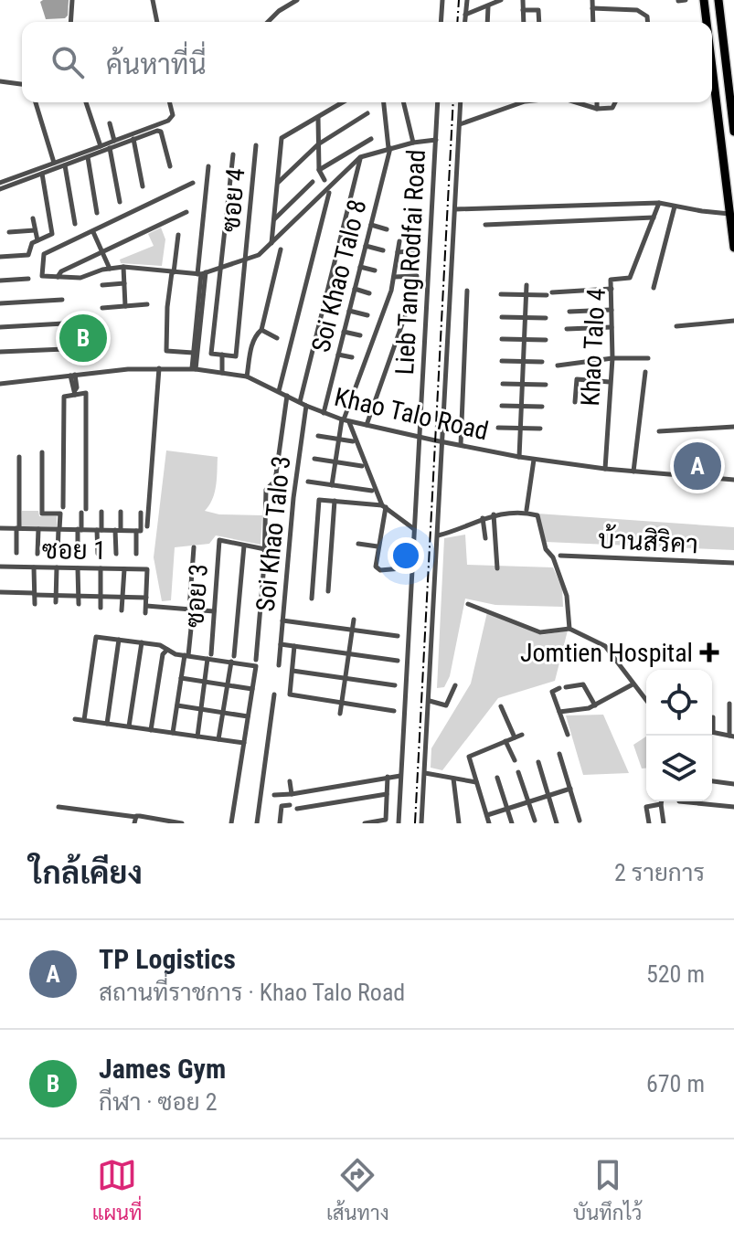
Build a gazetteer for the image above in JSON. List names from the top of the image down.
{
  "streets": {
    "street": [
      "ซอย 4",
      "Lieb Tang Rodfai Road",
      "Soi Khao Talo 8",
      "Khao Talo 4",
      "Khao Talo Road",
      "Soi Khao Talo 3",
      "บ้านสิริคา",
      "ซอย 1",
      "ซอย 3"
    ]
  },
  "crossings": [
    ["Lieb Tang Rodfai Road", "Khao Talo Road"],
    ["Soi Khao Talo 8", "Khao Talo Road"],
    ["Khao Talo 4", "Khao Talo Road"],
    ["Khao Talo Road", "Soi Khao Talo 3"]
  ],
  "places": {
    "health": ["Jomtien Hospital"]
  },
  "page": {
    "search": "ค้นหาที่นี่",
    "pins": ["B", "A"],
    "heading": ["ใกล้เคียง", "2 รายการ"],
    "list": [
      {
        "mark": "A",
        "name": "TP Logistics",
        "note": "สถานที่ราชการ · Khao Talo Road",
        "value": "520 m"
      },
      {
        "mark": "B",
        "name": "James Gym",
        "note": "กีฬา · ซอย 2",
        "value": "670 m"
      }
    ],
    "nav": ["แผนที่", "เส้นทาง", "บันทึกไว้"]
  }
}
